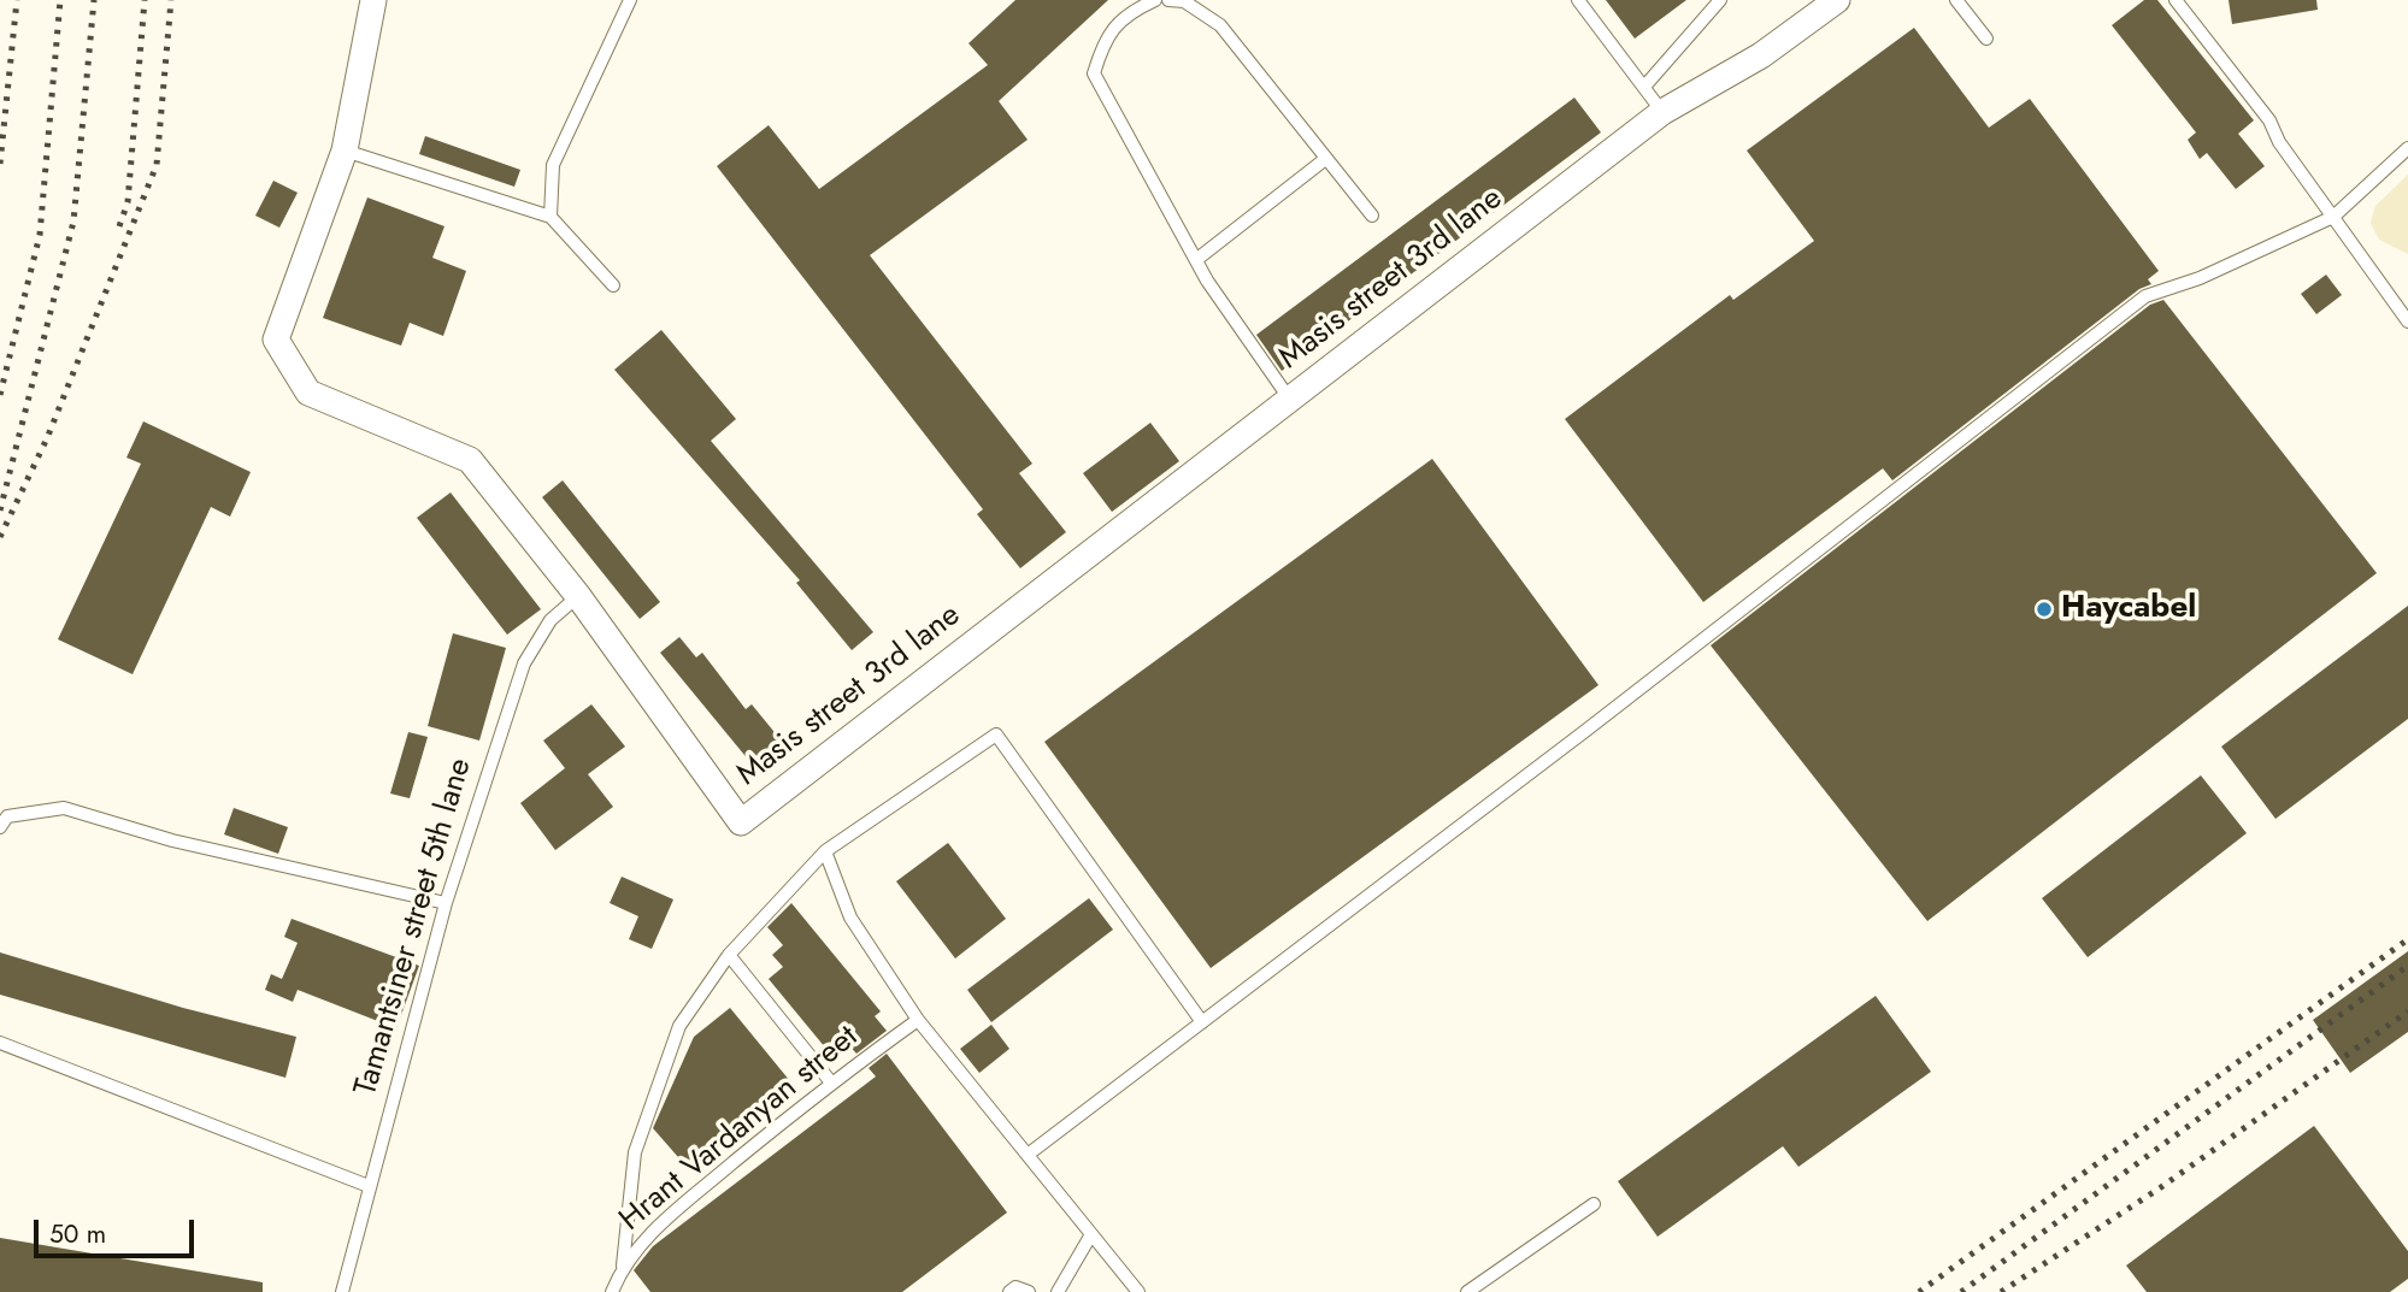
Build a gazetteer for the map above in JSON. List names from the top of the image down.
{
  "streets": {
    "street": ["Masis street 3rd lane"],
    "lane": ["Tamantsiner street 5th lane", "Hrant Vardanyan street"]
  },
  "crossings": [
    ["Masis street 3rd lane", "Tamantsiner street 5th lane"]
  ],
  "places": ["Haycabel"],
  "scale_bar": "50 m"
}
